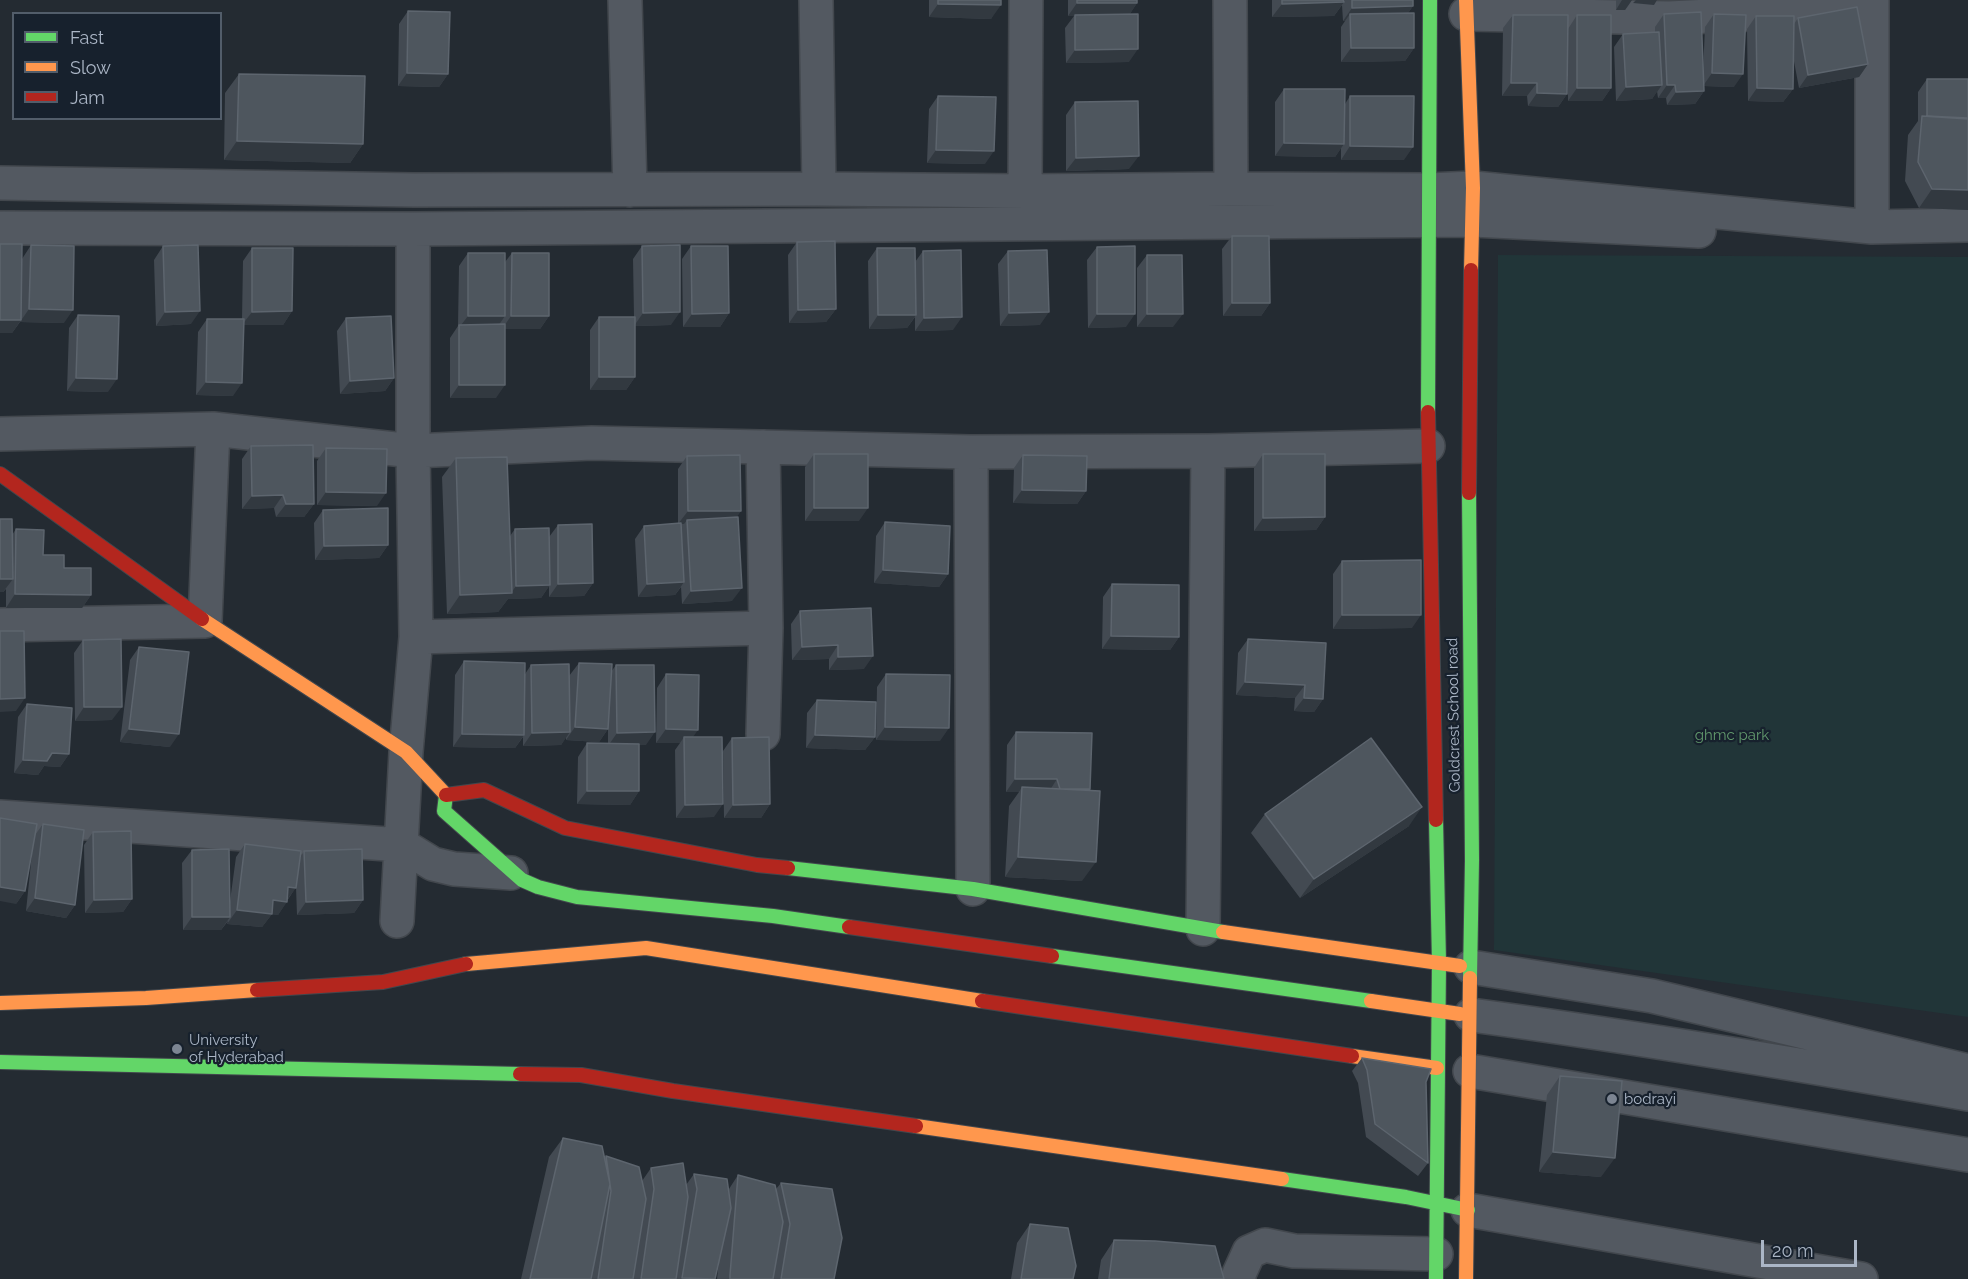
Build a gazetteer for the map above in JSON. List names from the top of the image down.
{
  "streets": {
    "street": ["Goldcrest School road"]
  },
  "parks": ["ghmc park"],
  "places": ["University of Hyderabad", "bodrayi"],
  "legend": ["Fast", "Slow", "Jam"],
  "scale_bar": "20 m"
}
